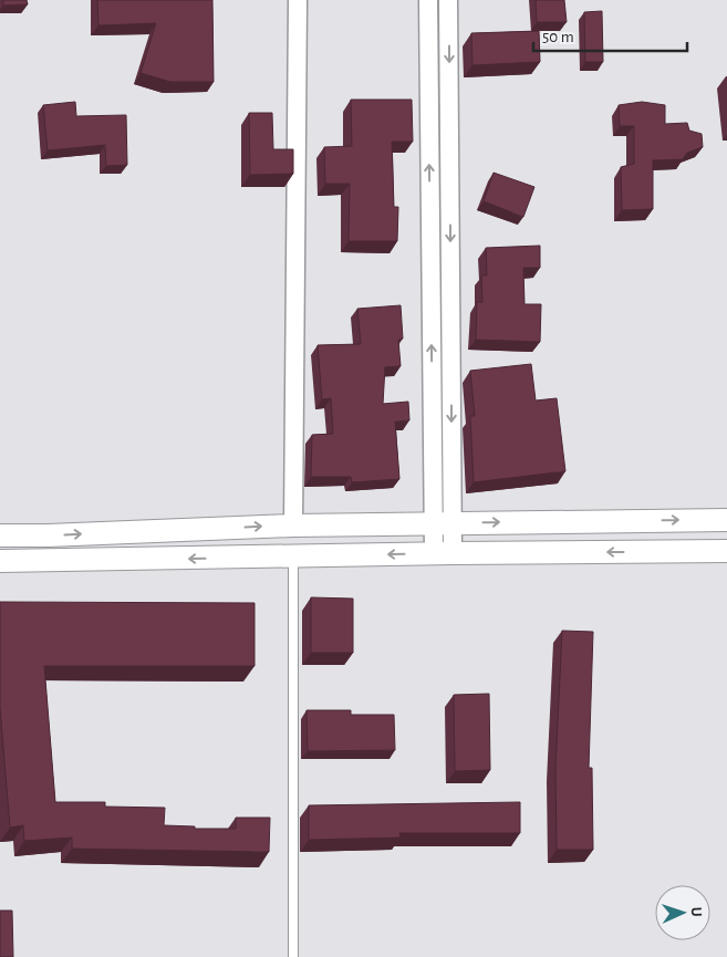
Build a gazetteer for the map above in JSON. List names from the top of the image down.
{
  "scale_bar": "50 m",
  "north": "right"
}
